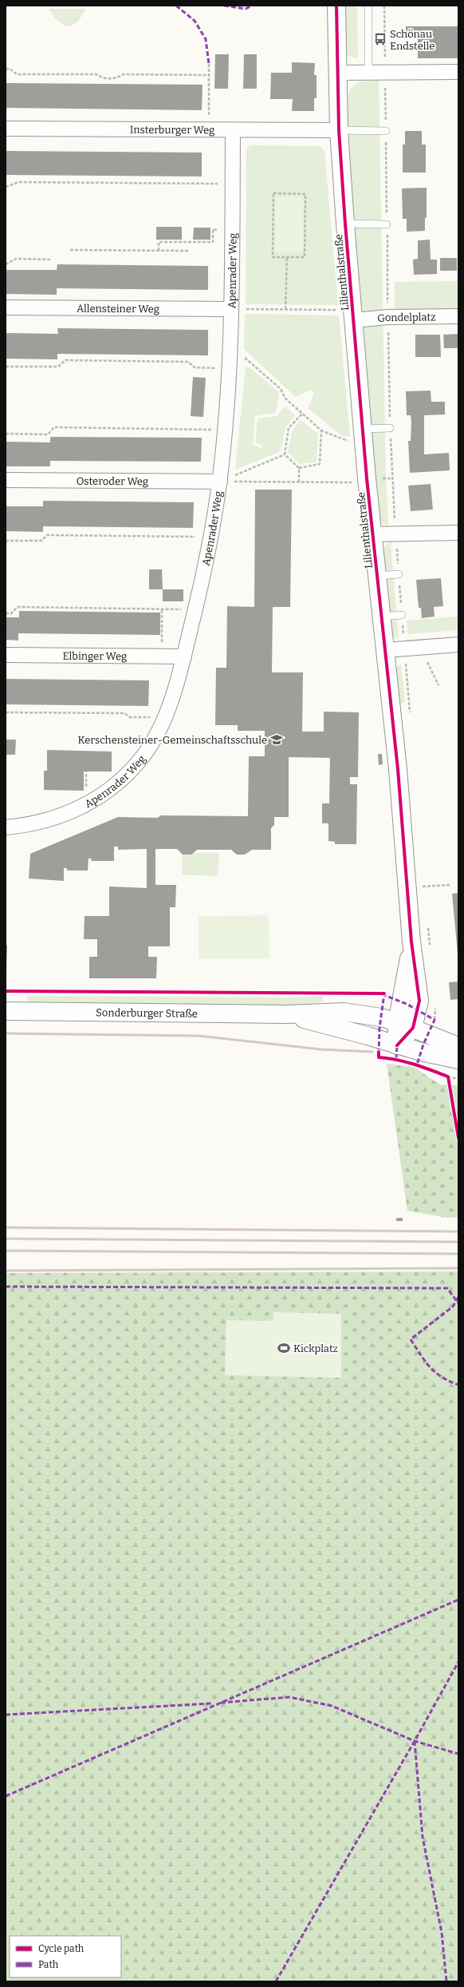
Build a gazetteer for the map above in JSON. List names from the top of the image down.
{
  "streets": {
    "street": [
      "Insterburger Weg",
      "Apenrader Weg",
      "Lilienthalstraße",
      "Allensteiner Weg",
      "Gondelplatz",
      "Osteroder Weg",
      "Elbinger Weg",
      "Sonderburger Straße"
    ]
  },
  "crossings": [
    ["Insterburger Weg", "Apenrader Weg"],
    ["Insterburger Weg", "Lilienthalstraße"],
    ["Apenrader Weg", "Allensteiner Weg"],
    ["Apenrader Weg", "Osteroder Weg"],
    ["Apenrader Weg", "Elbinger Weg"],
    ["Lilienthalstraße", "Gondelplatz"],
    ["Lilienthalstraße", "Sonderburger Straße"]
  ],
  "places": {
    "bus stop": ["Schönau Endstelle"],
    "school or university": ["Kerschensteiner-Gemeinschaftsschule"],
    "sports": ["Kickplatz"]
  },
  "legend": ["Cycle path", "Path"]
}
